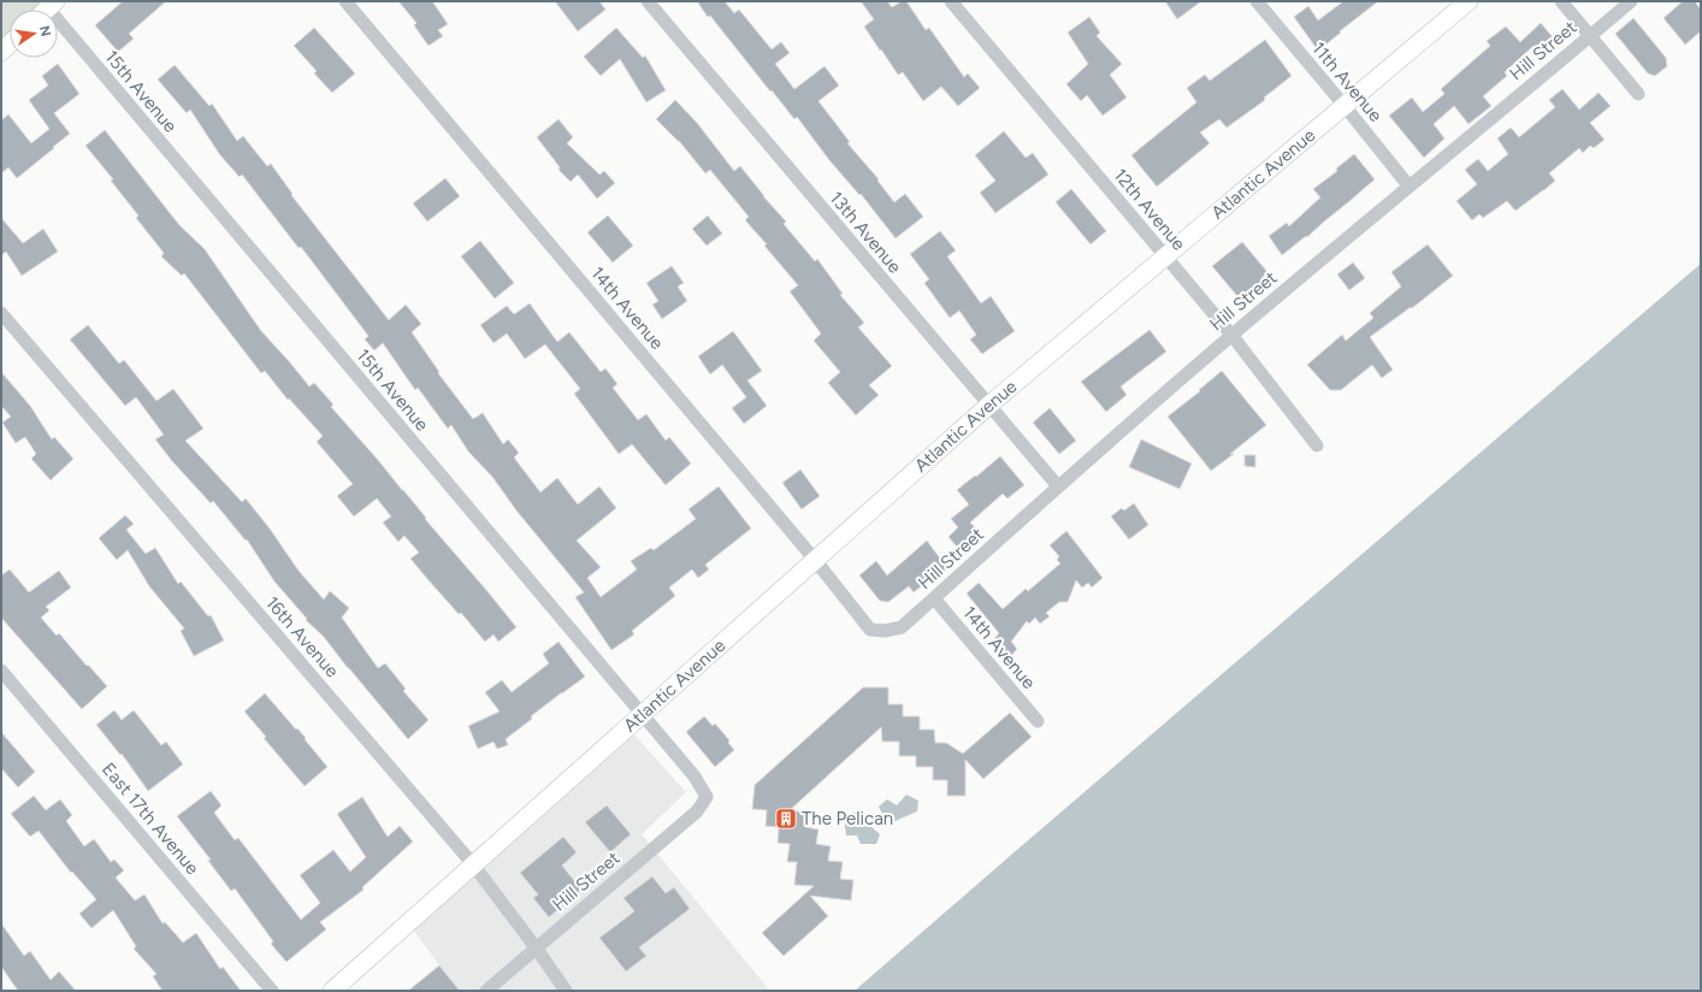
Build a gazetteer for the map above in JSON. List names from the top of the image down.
{
  "streets": {
    "main road": ["Atlantic Avenue"],
    "street": [
      "Hill Street",
      "11th Avenue",
      "15th Avenue",
      "12th Avenue",
      "13th Avenue",
      "14th Avenue",
      "16th Avenue",
      "East 17th Avenue"
    ]
  },
  "crossings": [
    ["Hill Street", "11th Avenue"],
    ["Hill Street", "15th Avenue"],
    ["Hill Street", "12th Avenue"],
    ["Hill Street", "13th Avenue"],
    ["Hill Street", "14th Avenue"],
    ["Hill Street", "16th Avenue"],
    ["11th Avenue", "Atlantic Avenue"],
    ["15th Avenue", "Atlantic Avenue"],
    ["Atlantic Avenue", "12th Avenue"],
    ["Atlantic Avenue", "13th Avenue"],
    ["Atlantic Avenue", "14th Avenue"],
    ["Atlantic Avenue", "16th Avenue"]
  ],
  "places": {
    "building": ["The Pelican"]
  },
  "north": "right"
}
